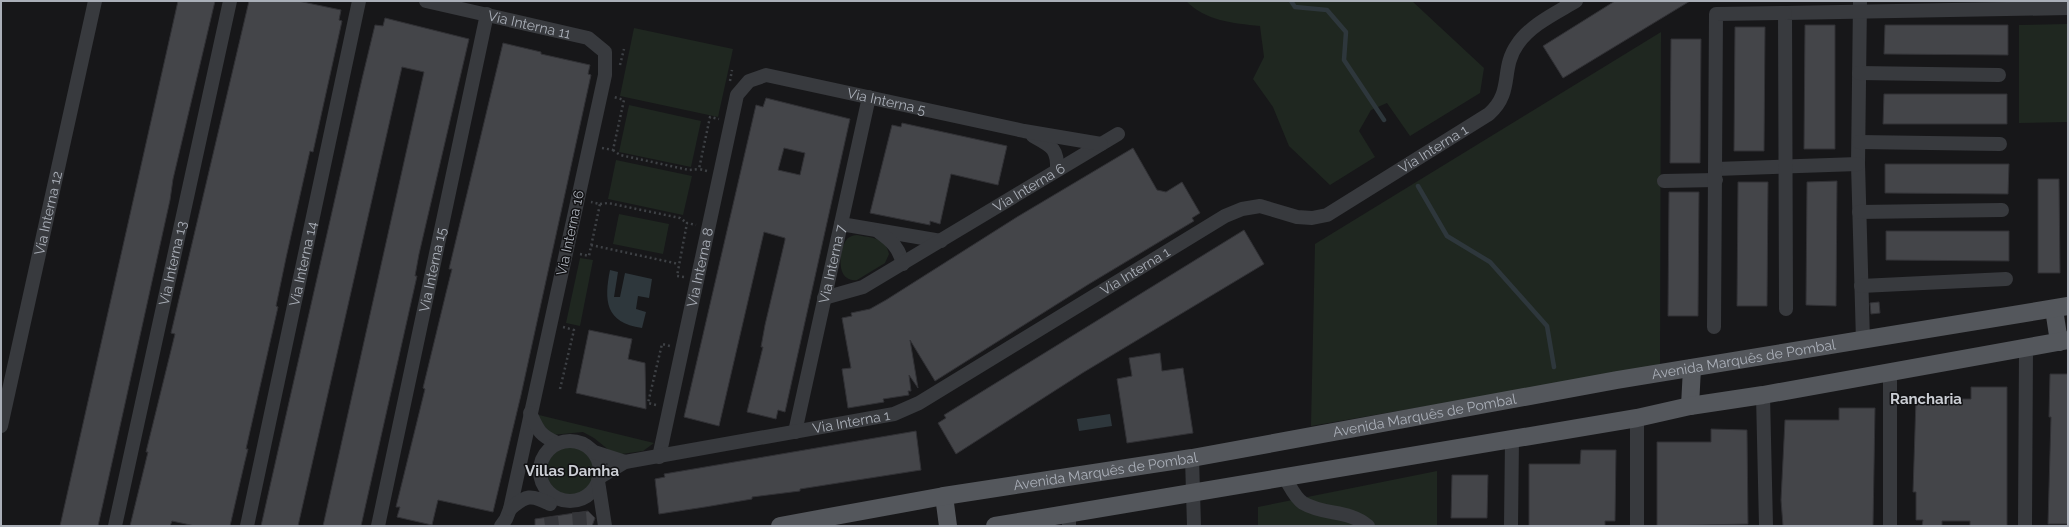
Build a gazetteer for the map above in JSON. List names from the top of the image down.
{
  "streets": {
    "main road": ["Avenida Marquês de Pombal"],
    "street": [
      "Via Interna 11",
      "Via Interna 5",
      "Via Interna 1",
      "Via Interna 6",
      "Via Interna 12",
      "Via Interna 16",
      "Via Interna 13",
      "Via Interna 14",
      "Via Interna 7",
      "Via Interna 8",
      "Via Interna 15"
    ]
  },
  "crossings": [
    ["Via Interna 11", "Via Interna 16"],
    ["Via Interna 11", "Via Interna 15"],
    ["Via Interna 5", "Via Interna 6"],
    ["Via Interna 5", "Via Interna 7"],
    ["Via Interna 5", "Via Interna 8"],
    ["Via Interna 1", "Via Interna 7"],
    ["Via Interna 1", "Via Interna 8"],
    ["Via Interna 6", "Via Interna 7"]
  ],
  "districts": ["Rancharia", "Villas Damha"]
}
